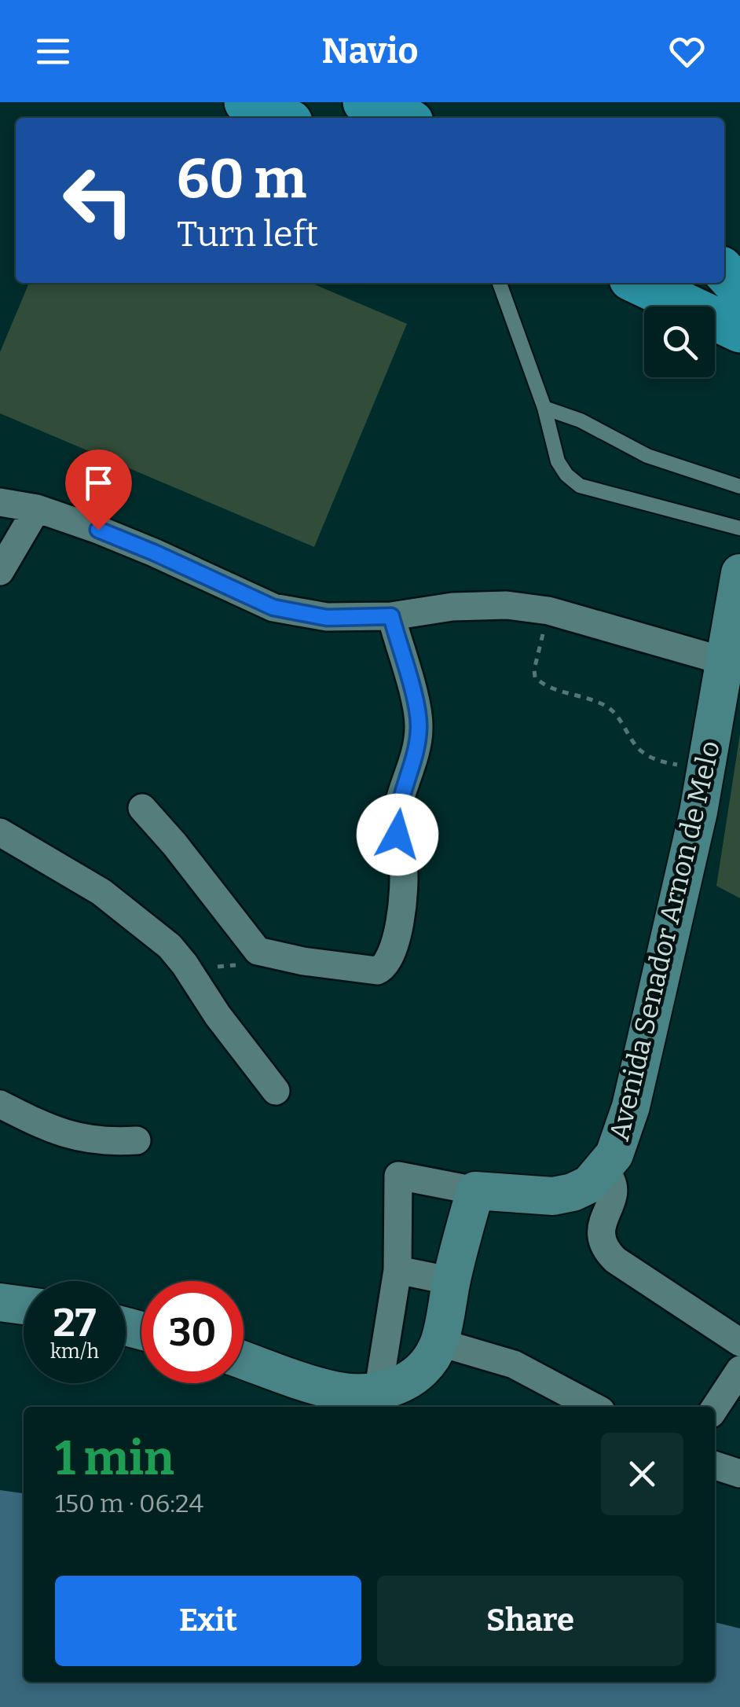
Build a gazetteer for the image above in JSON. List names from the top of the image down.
{
  "streets": {
    "street": ["Avenida Senador Arnon de Melo"]
  },
  "page": {
    "header": "Navio",
    "turn": ["60 m", "Turn left"],
    "speed": "27 km/h",
    "limit": "30",
    "heading": ["1 min", "150 m · 06:24"],
    "buttons": ["Exit", "Share"]
  }
}
